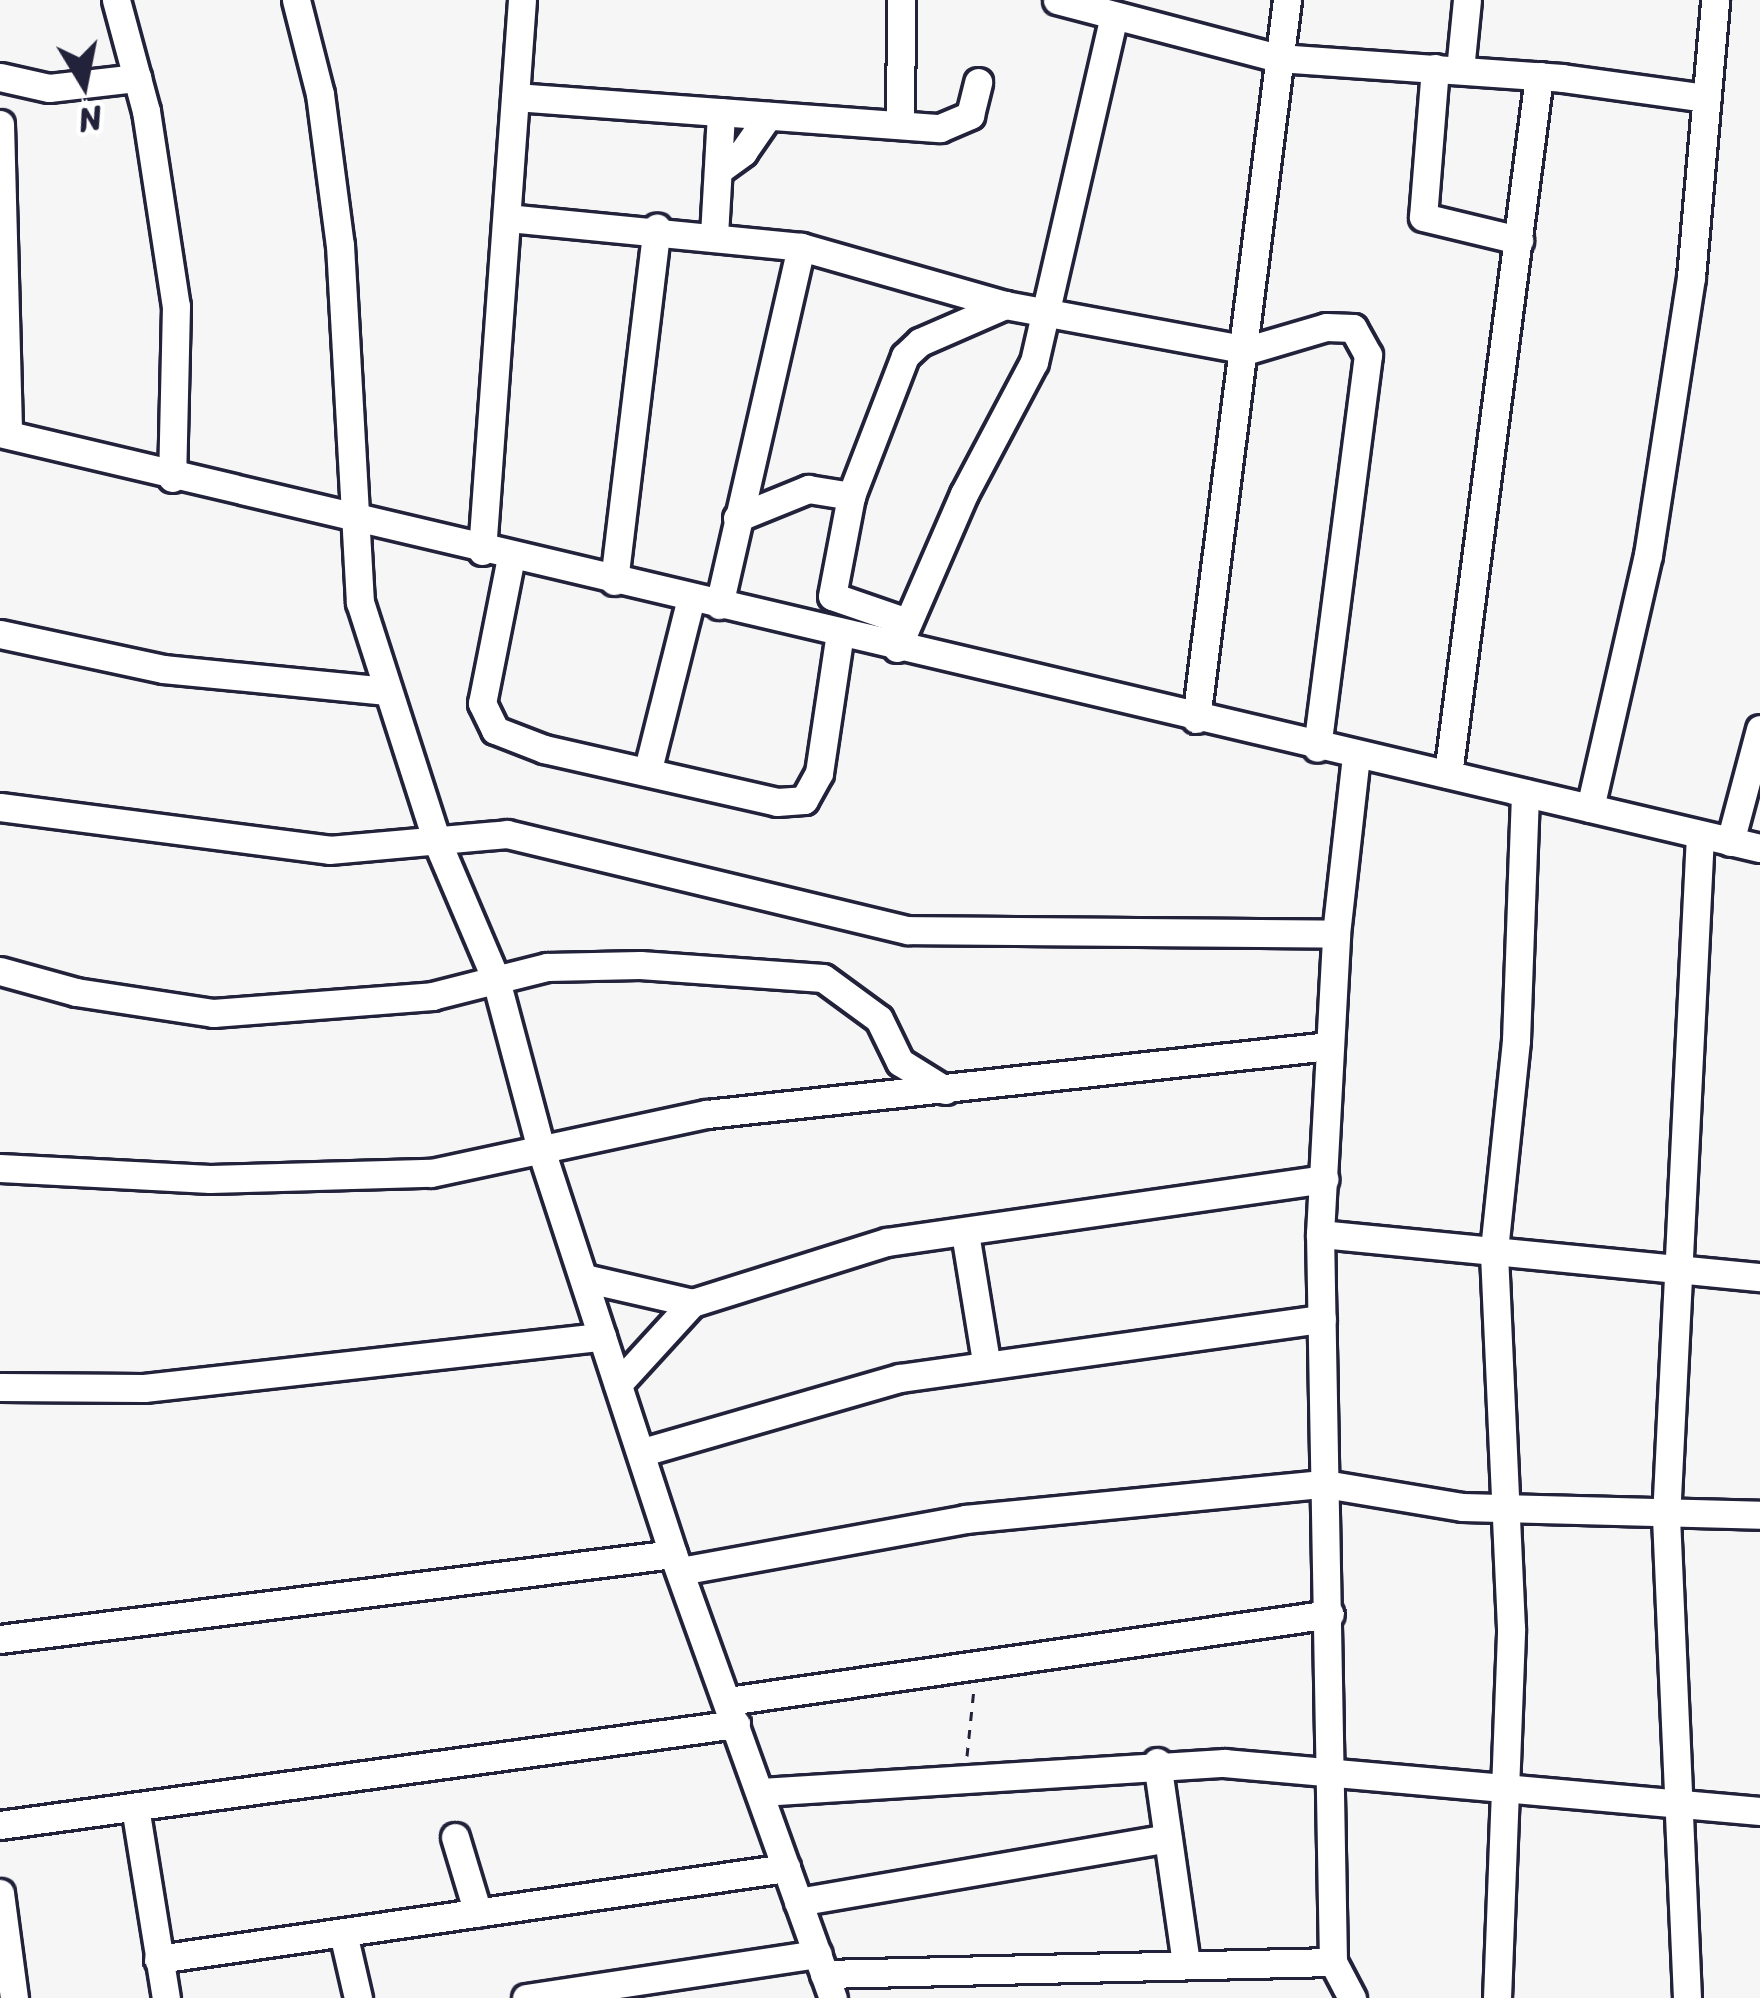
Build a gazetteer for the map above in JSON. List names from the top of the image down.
{
  "north": "bottom"
}
